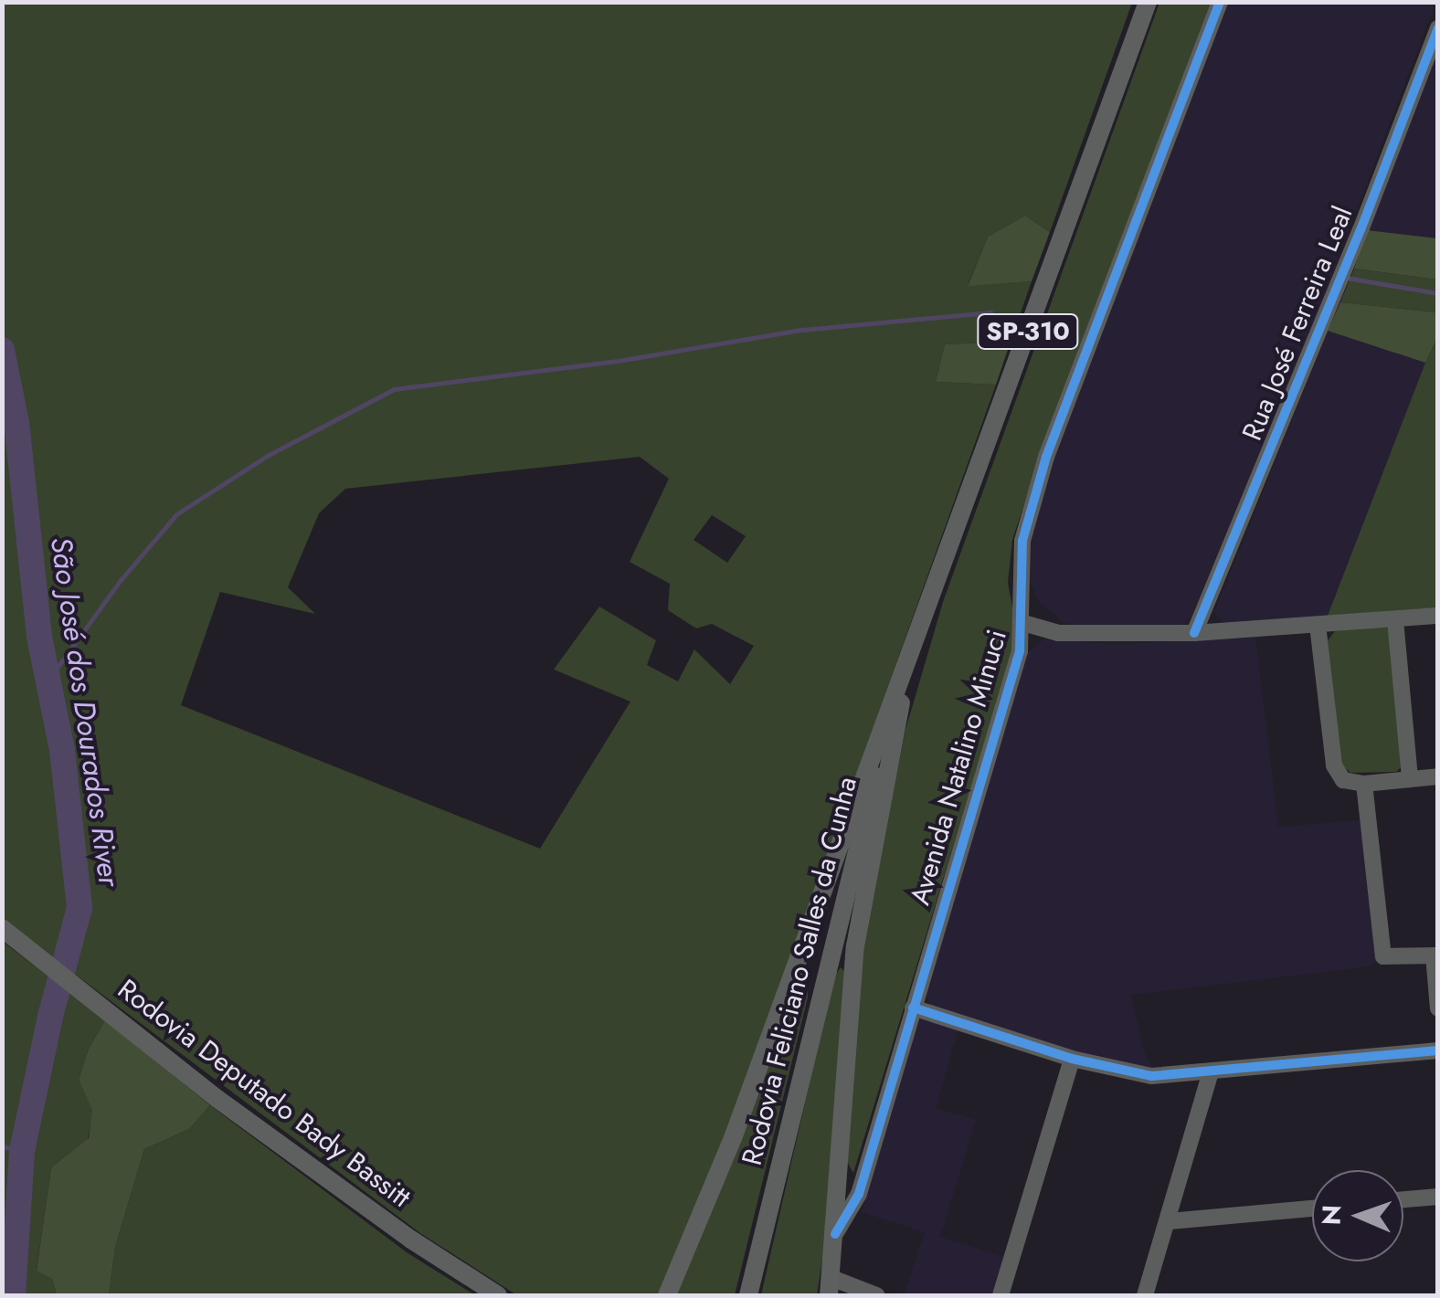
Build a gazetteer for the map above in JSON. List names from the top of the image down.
{
  "streets": {
    "main road": ["SP-310", "Rodovia Feliciano Salles da Cunha", "Rodovia Deputado Bady Bassitt"],
    "street": ["Rua José Ferreira Leal", "Avenida Natalino Minuci"]
  },
  "crossings": [
    ["SP-310", "Rodovia Feliciano Salles da Cunha"]
  ],
  "water": ["São José dos Dourados River"],
  "north": "left"
}
